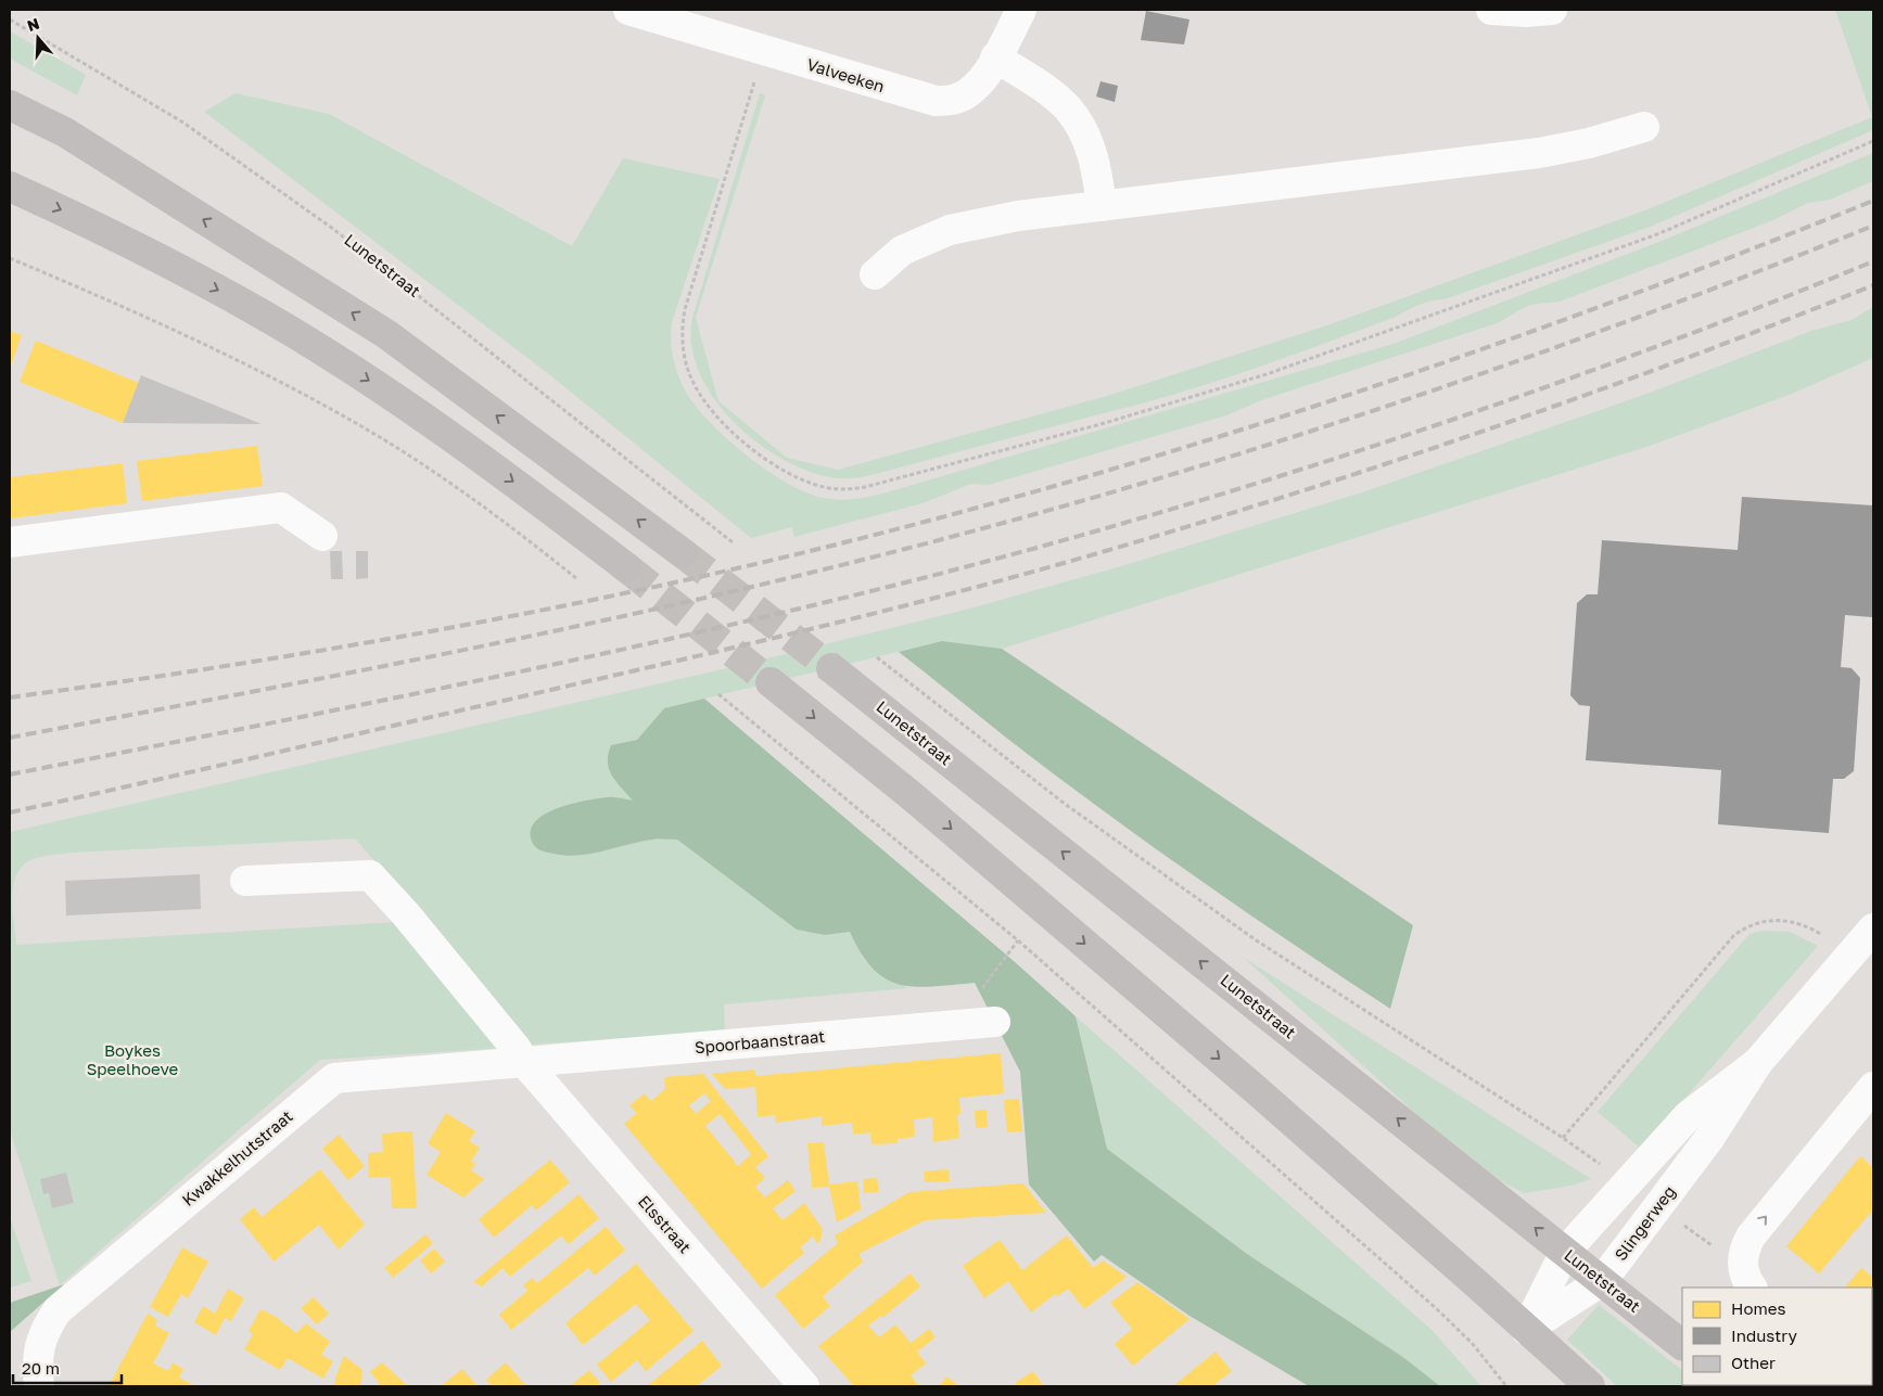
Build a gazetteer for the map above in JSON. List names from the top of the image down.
{
  "streets": {
    "main road": ["Lunetstraat"],
    "street": [
      "Valveeken",
      "Spoorbaanstraat",
      "Kwakkelhutstraat",
      "Slingerweg",
      "Elsstraat"
    ]
  },
  "crossings": [
    ["Lunetstraat", "Slingerweg"],
    ["Spoorbaanstraat", "Kwakkelhutstraat"],
    ["Spoorbaanstraat", "Elsstraat"],
    ["Kwakkelhutstraat", "Elsstraat"]
  ],
  "parks": ["Boykes Speelhoeve"],
  "legend": ["Homes", "Industry", "Other"],
  "scale_bar": "20 m",
  "north": "top"
}
